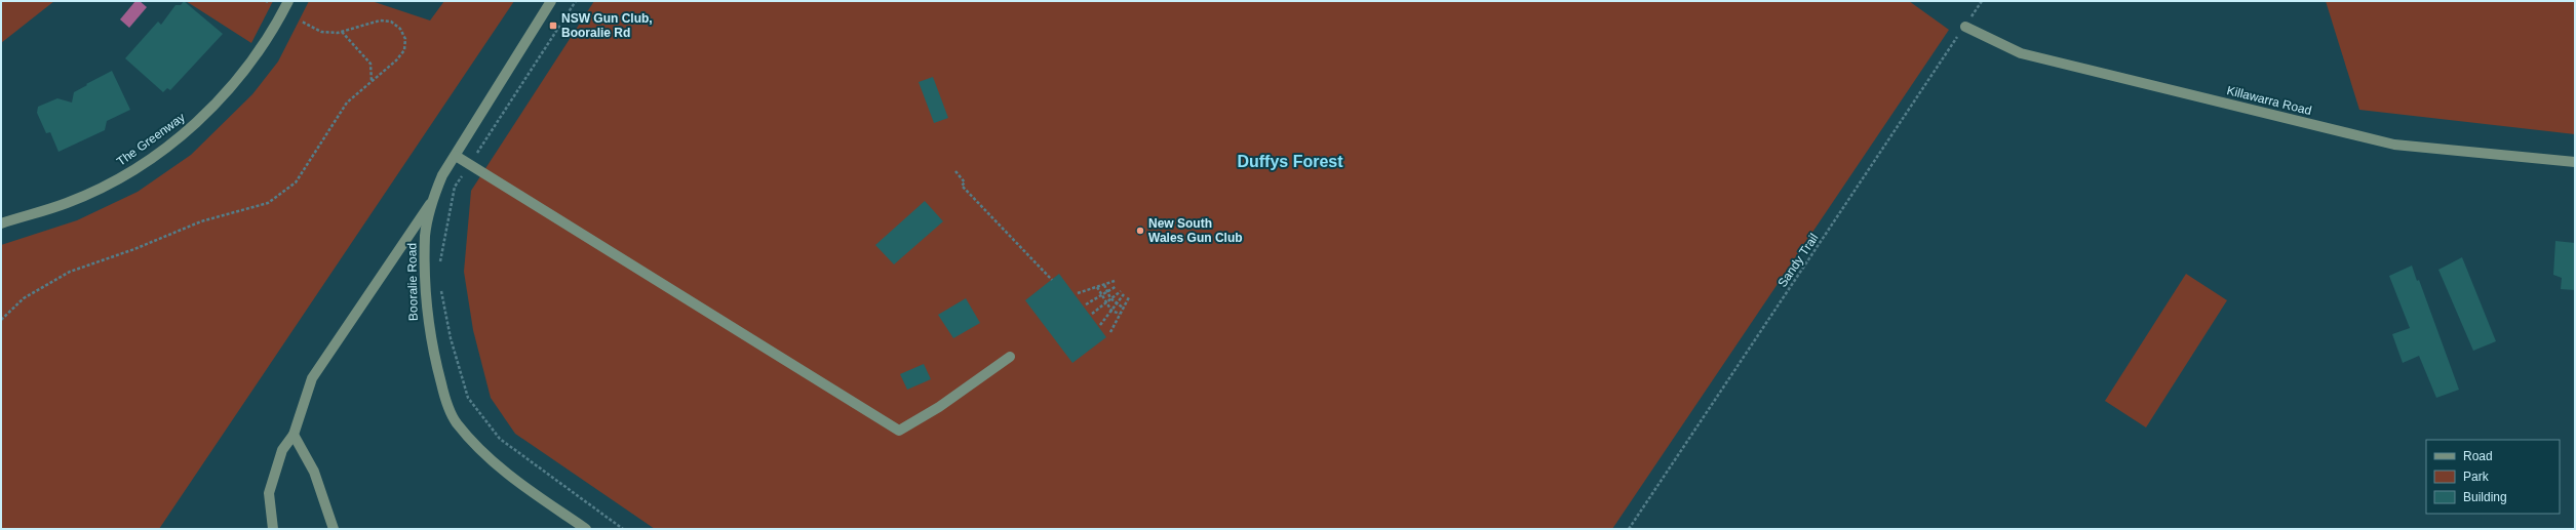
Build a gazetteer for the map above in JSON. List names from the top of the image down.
{
  "streets": {
    "street": ["Killawarra Road", "The Greenway", "Booralie Road"],
    "path": ["Sandy Trail"]
  },
  "crossings": [
    ["Killawarra Road", "Sandy Trail"]
  ],
  "districts": ["Duffys Forest"],
  "places": {
    "transit": ["NSW Gun Club, Booralie Rd"],
    "other": ["New South Wales Gun Club"]
  },
  "legend": ["Road", "Park", "Building"]
}
